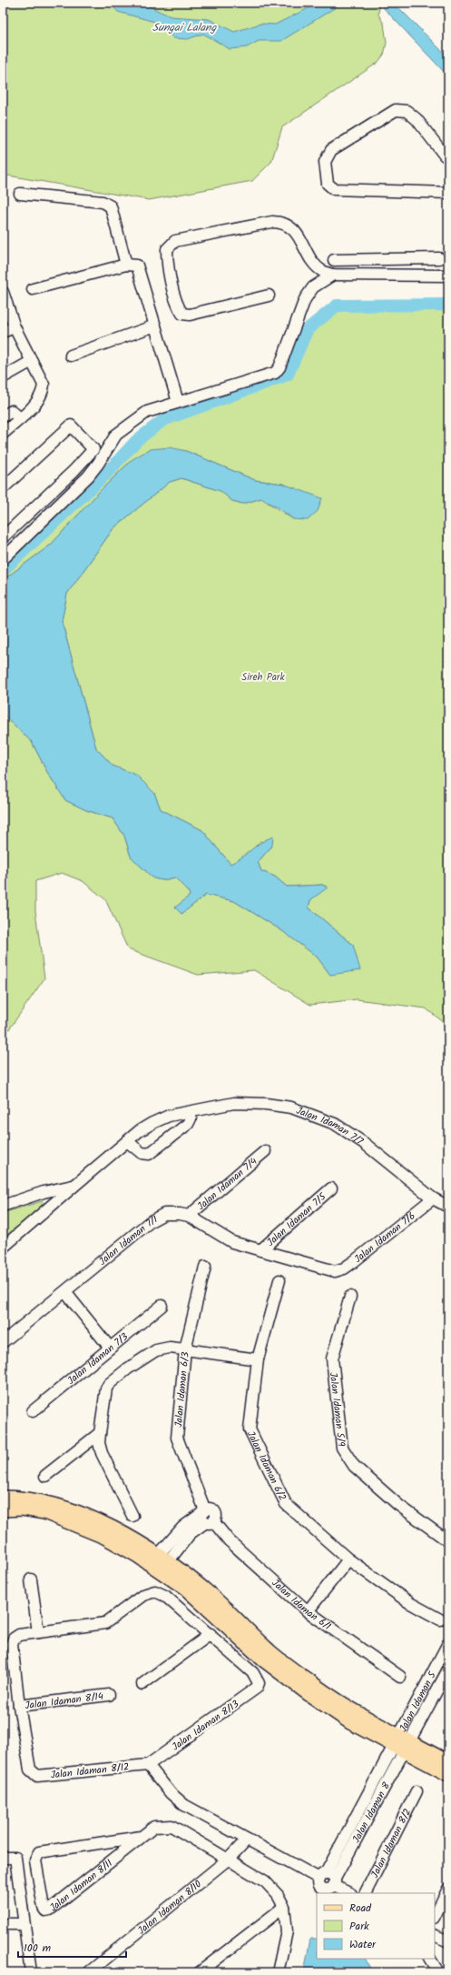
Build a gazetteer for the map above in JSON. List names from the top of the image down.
{
  "streets": {
    "street": [
      "Jalan Idaman 7/7",
      "Jalan Idaman 7/4",
      "Jalan Idaman 7/5",
      "Jalan Idaman 7/6",
      "Jalan Idaman 7/1",
      "Jalan Idaman 7/3",
      "Jalan Idaman 6/3",
      "Jalan Idaman 5/9",
      "Jalan Idaman 6/2",
      "Jalan Idaman 6/1",
      "Jalan Idaman 8/14",
      "Jalan Idaman 5",
      "Jalan Idaman 8/13",
      "Jalan Idaman 8/12",
      "Jalan Idaman 8",
      "Jalan Idaman 8/2",
      "Jalan Idaman 8/11",
      "Jalan Idaman 8/10"
    ]
  },
  "crossings": [
    ["Jalan Idaman 7/7", "Jalan Idaman 7/6"],
    ["Jalan Idaman 7/4", "Jalan Idaman 7/1"],
    ["Jalan Idaman 7/5", "Jalan Idaman 7/1"],
    ["Jalan Idaman 7/6", "Jalan Idaman 7/1"],
    ["Jalan Idaman 6/3", "Jalan Idaman 6/1"],
    ["Jalan Idaman 8/14", "Jalan Idaman 8/12"],
    ["Jalan Idaman 5", "Jalan Idaman 8"],
    ["Jalan Idaman 8/13", "Jalan Idaman 8/12"],
    ["Jalan Idaman 8/11", "Jalan Idaman 8/10"]
  ],
  "water": ["Sungai Lalang"],
  "parks": ["Sireh Park"],
  "legend": ["Road", "Park", "Water"],
  "scale_bar": "100 m"
}
